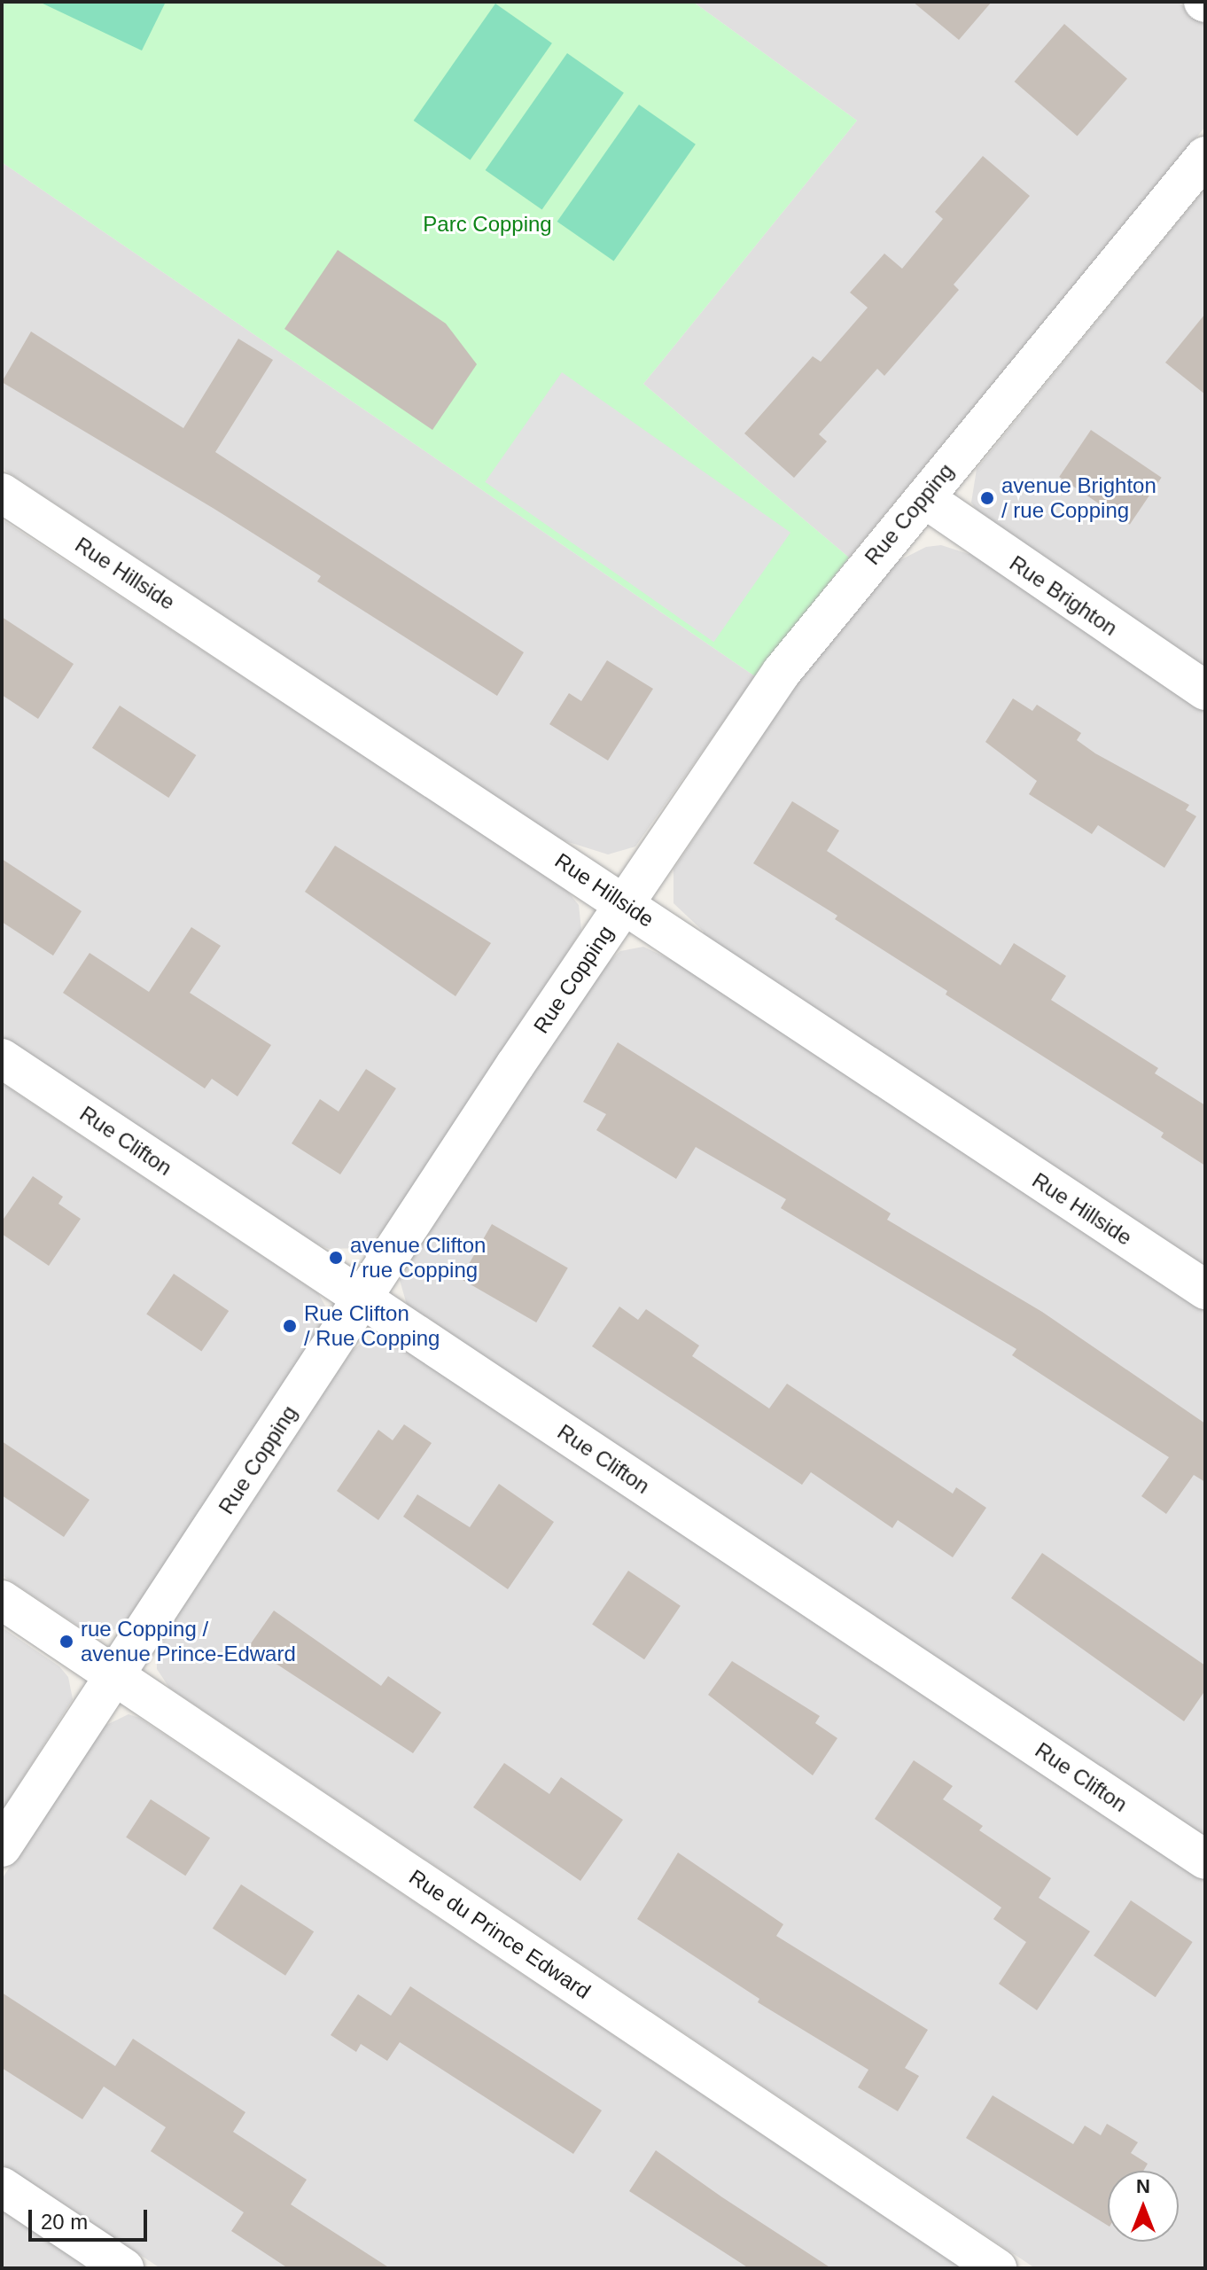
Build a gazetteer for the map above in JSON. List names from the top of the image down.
{
  "streets": {
    "street": [
      "Rue Copping",
      "Rue Hillside",
      "Rue Brighton",
      "Rue Clifton",
      "Rue du Prince Edward"
    ]
  },
  "crossings": [
    ["Rue Copping", "Rue Hillside"],
    ["Rue Copping", "Rue Brighton"],
    ["Rue Copping", "Rue Clifton"],
    ["Rue Copping", "Rue du Prince Edward"]
  ],
  "parks": ["Parc Copping"],
  "places": [
    "avenue Brighton / rue Copping",
    "avenue Clifton / rue Copping",
    "Rue Clifton / Rue Copping",
    "rue Copping / avenue Prince-Edward"
  ],
  "scale_bar": "20 m",
  "north": "top"
}
